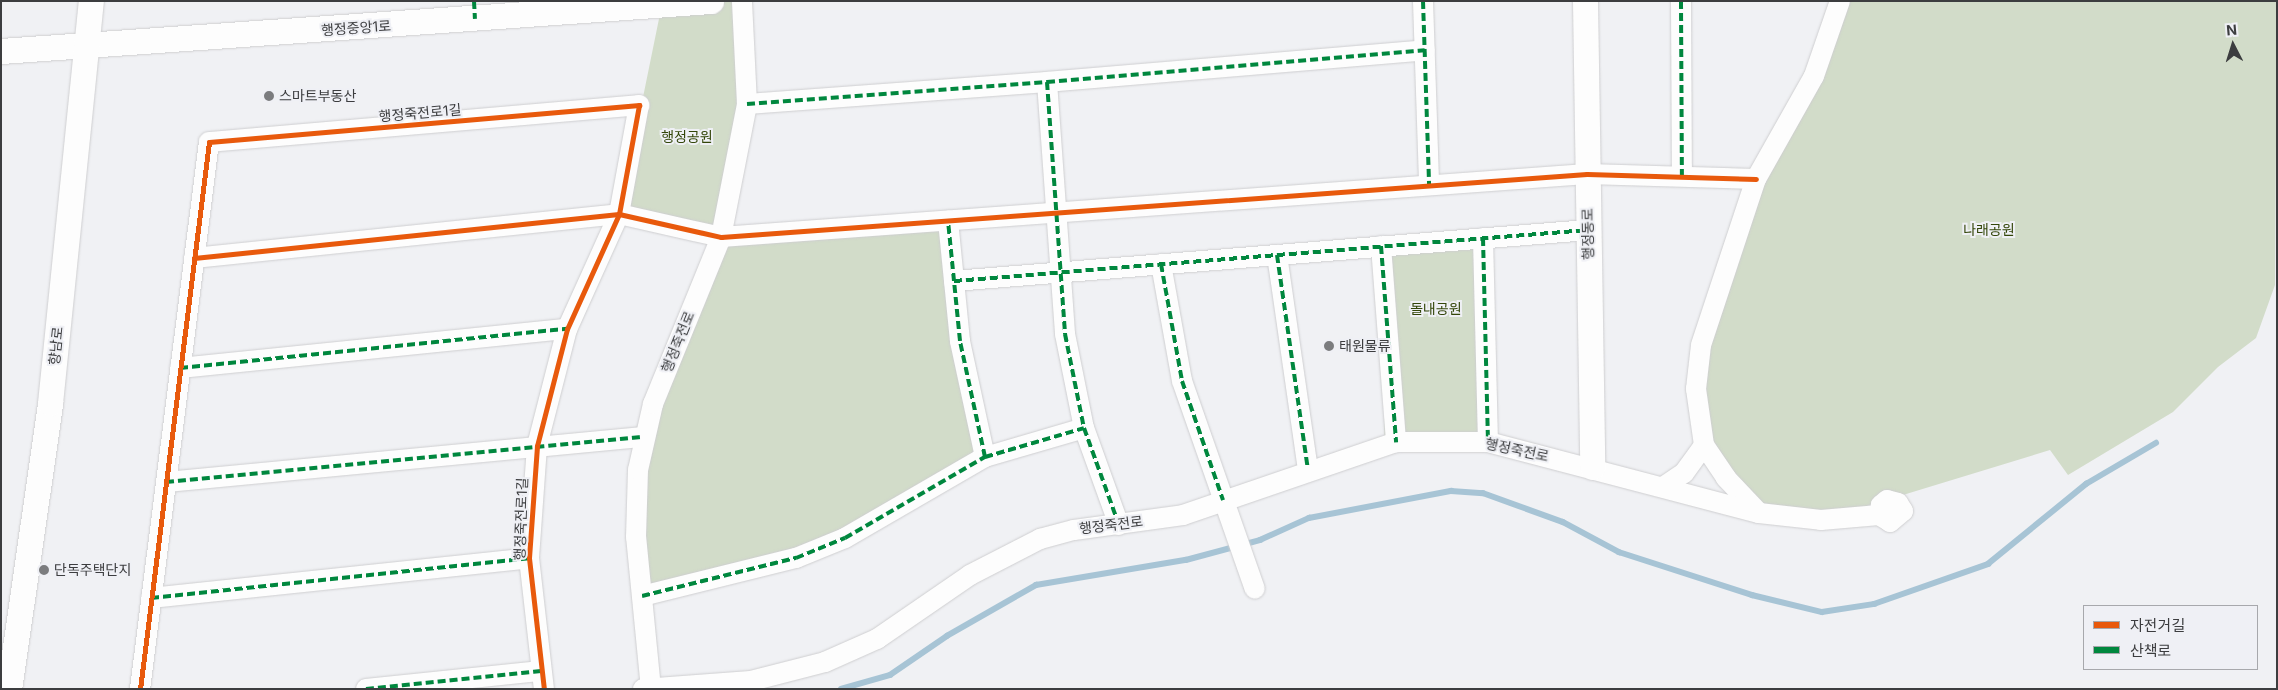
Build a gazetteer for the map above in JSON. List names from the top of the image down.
{
  "streets": {
    "street": [
      "행정중앙1로",
      "행정죽전로1길",
      "행정동로",
      "행정죽전로",
      "향남로"
    ]
  },
  "crossings": [
    ["행정중앙1로", "향남로"],
    ["행정동로", "행정죽전로"]
  ],
  "parks": ["행정공원", "나래공원", "돌내공원"],
  "places": ["스마트부동산", "태원물류", "단독주택단지"],
  "legend": ["자전거길", "산책로"],
  "north": "top"
}
